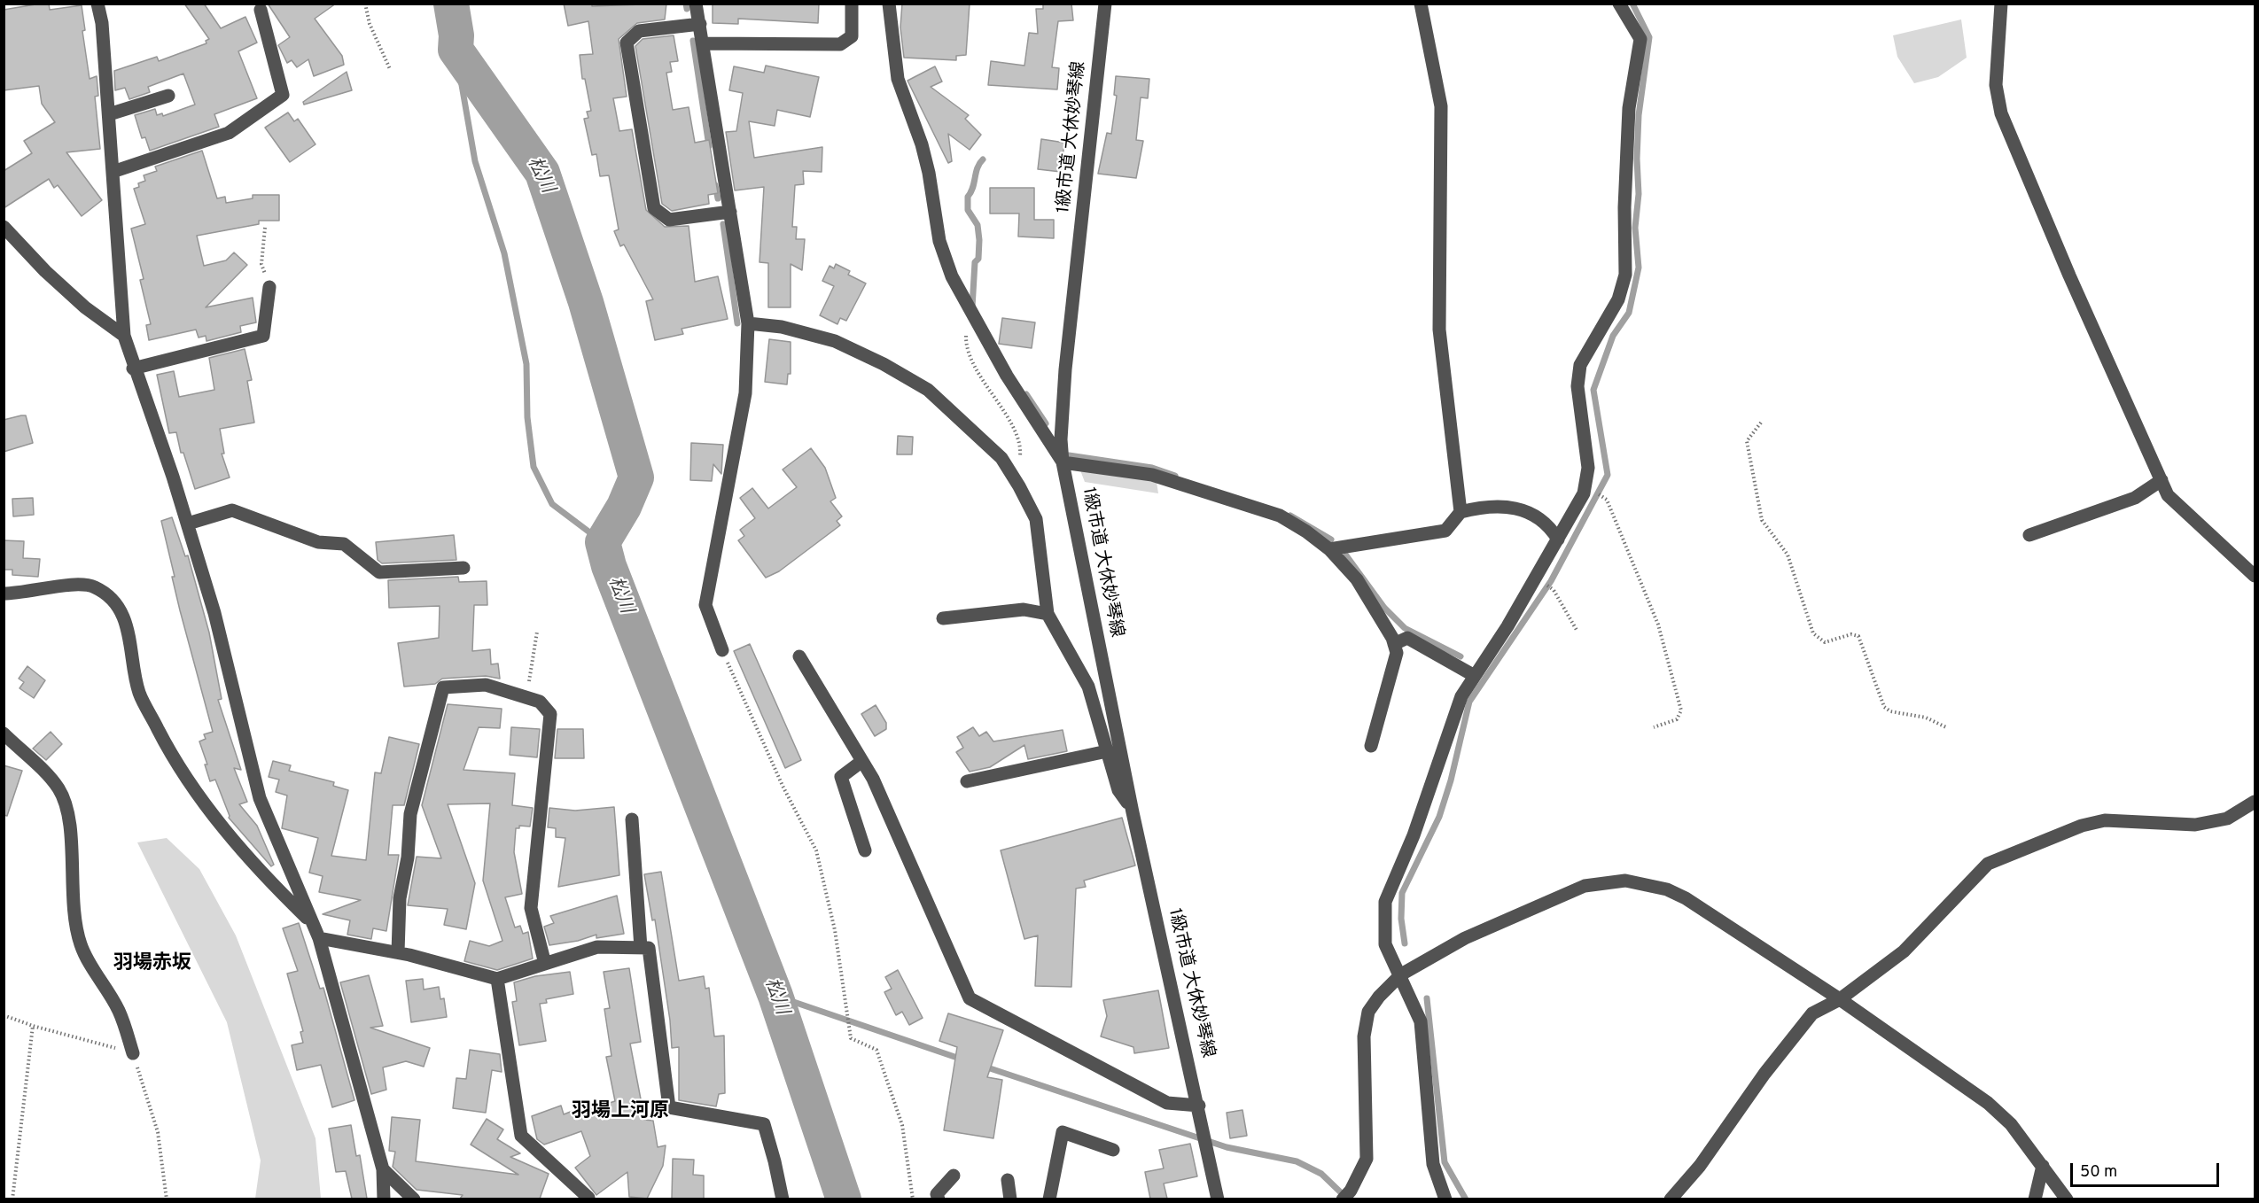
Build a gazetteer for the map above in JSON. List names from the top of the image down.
{
  "streets": {
    "street": ["1級市道 大休妙琴線"]
  },
  "districts": ["羽場赤坂", "羽場上河原"],
  "water": ["松川"],
  "scale_bar": "50 m"
}
